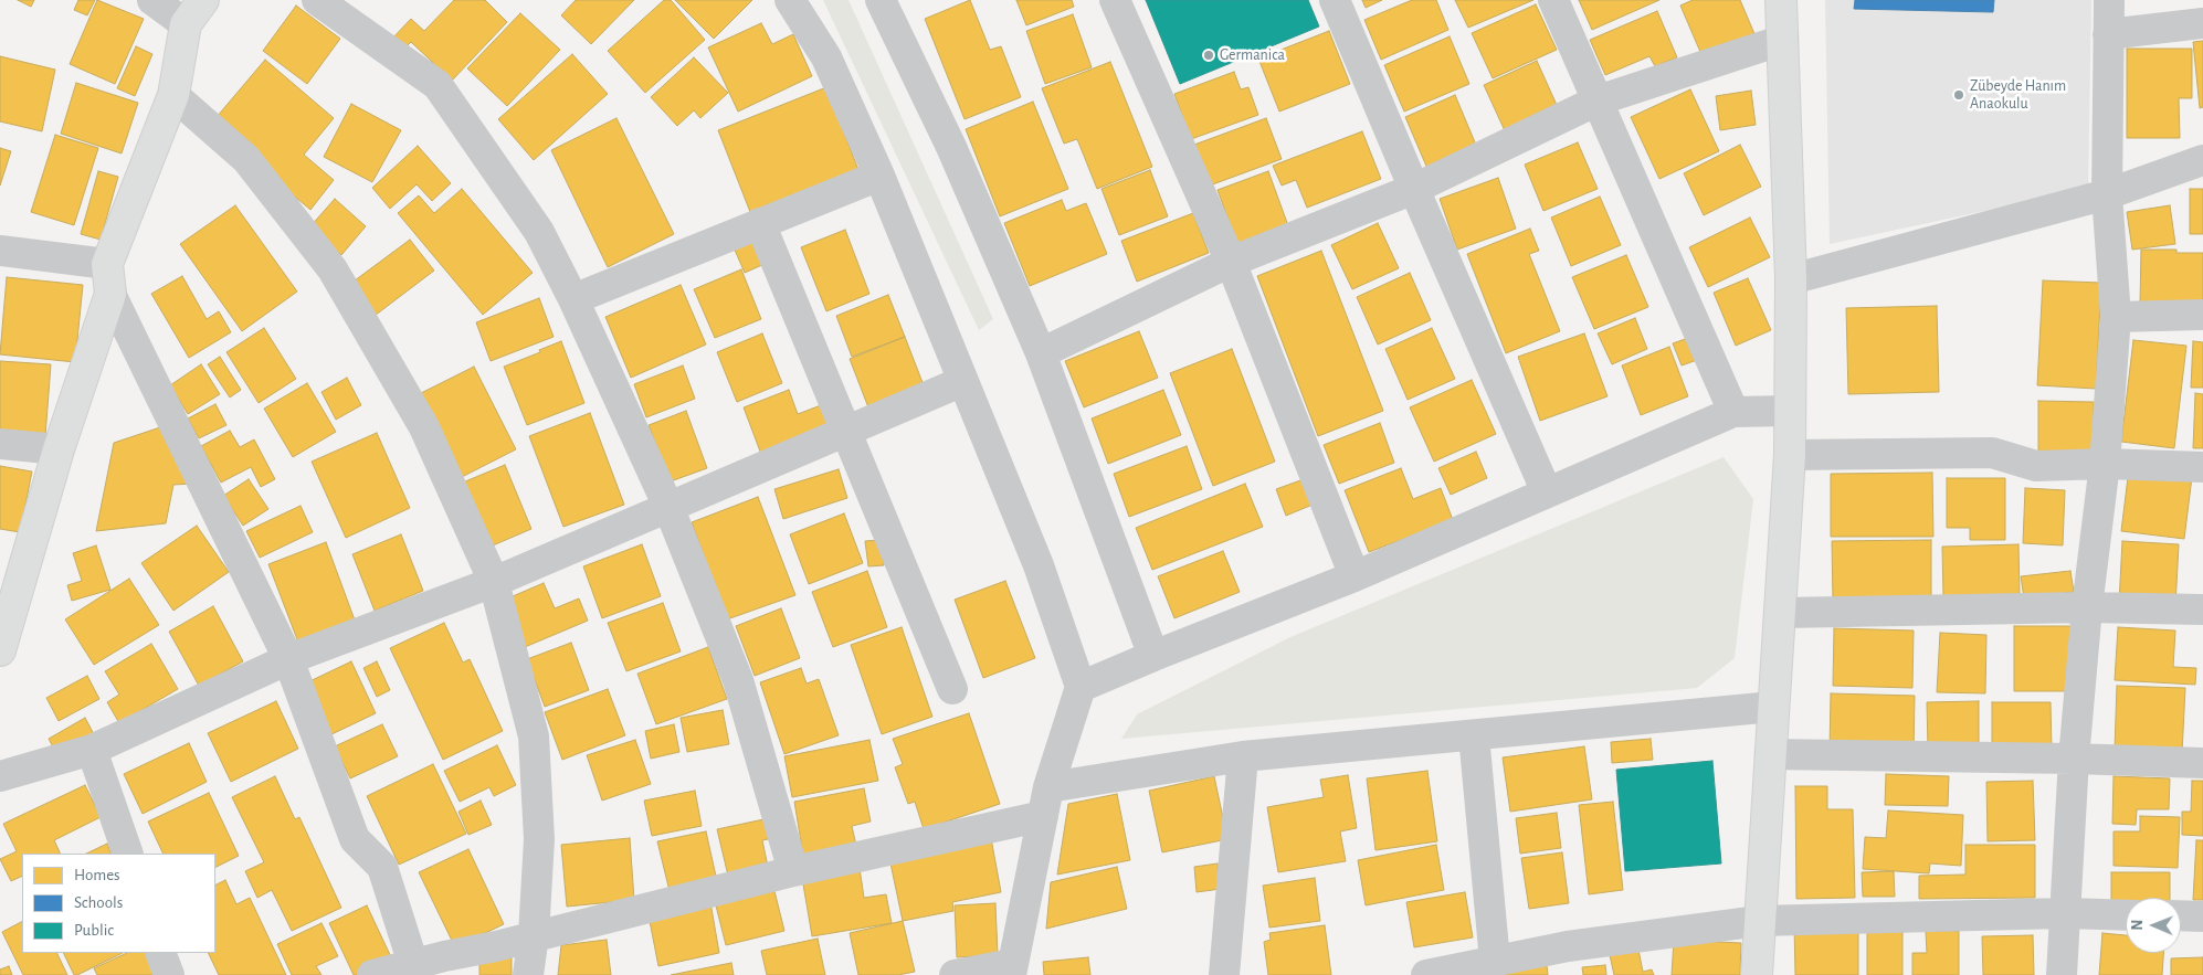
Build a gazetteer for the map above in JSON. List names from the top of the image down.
{
  "places": ["Germanica", "Zübeyde Hanım Anaokulu"],
  "legend": ["Homes", "Schools", "Public"],
  "north": "left"
}
